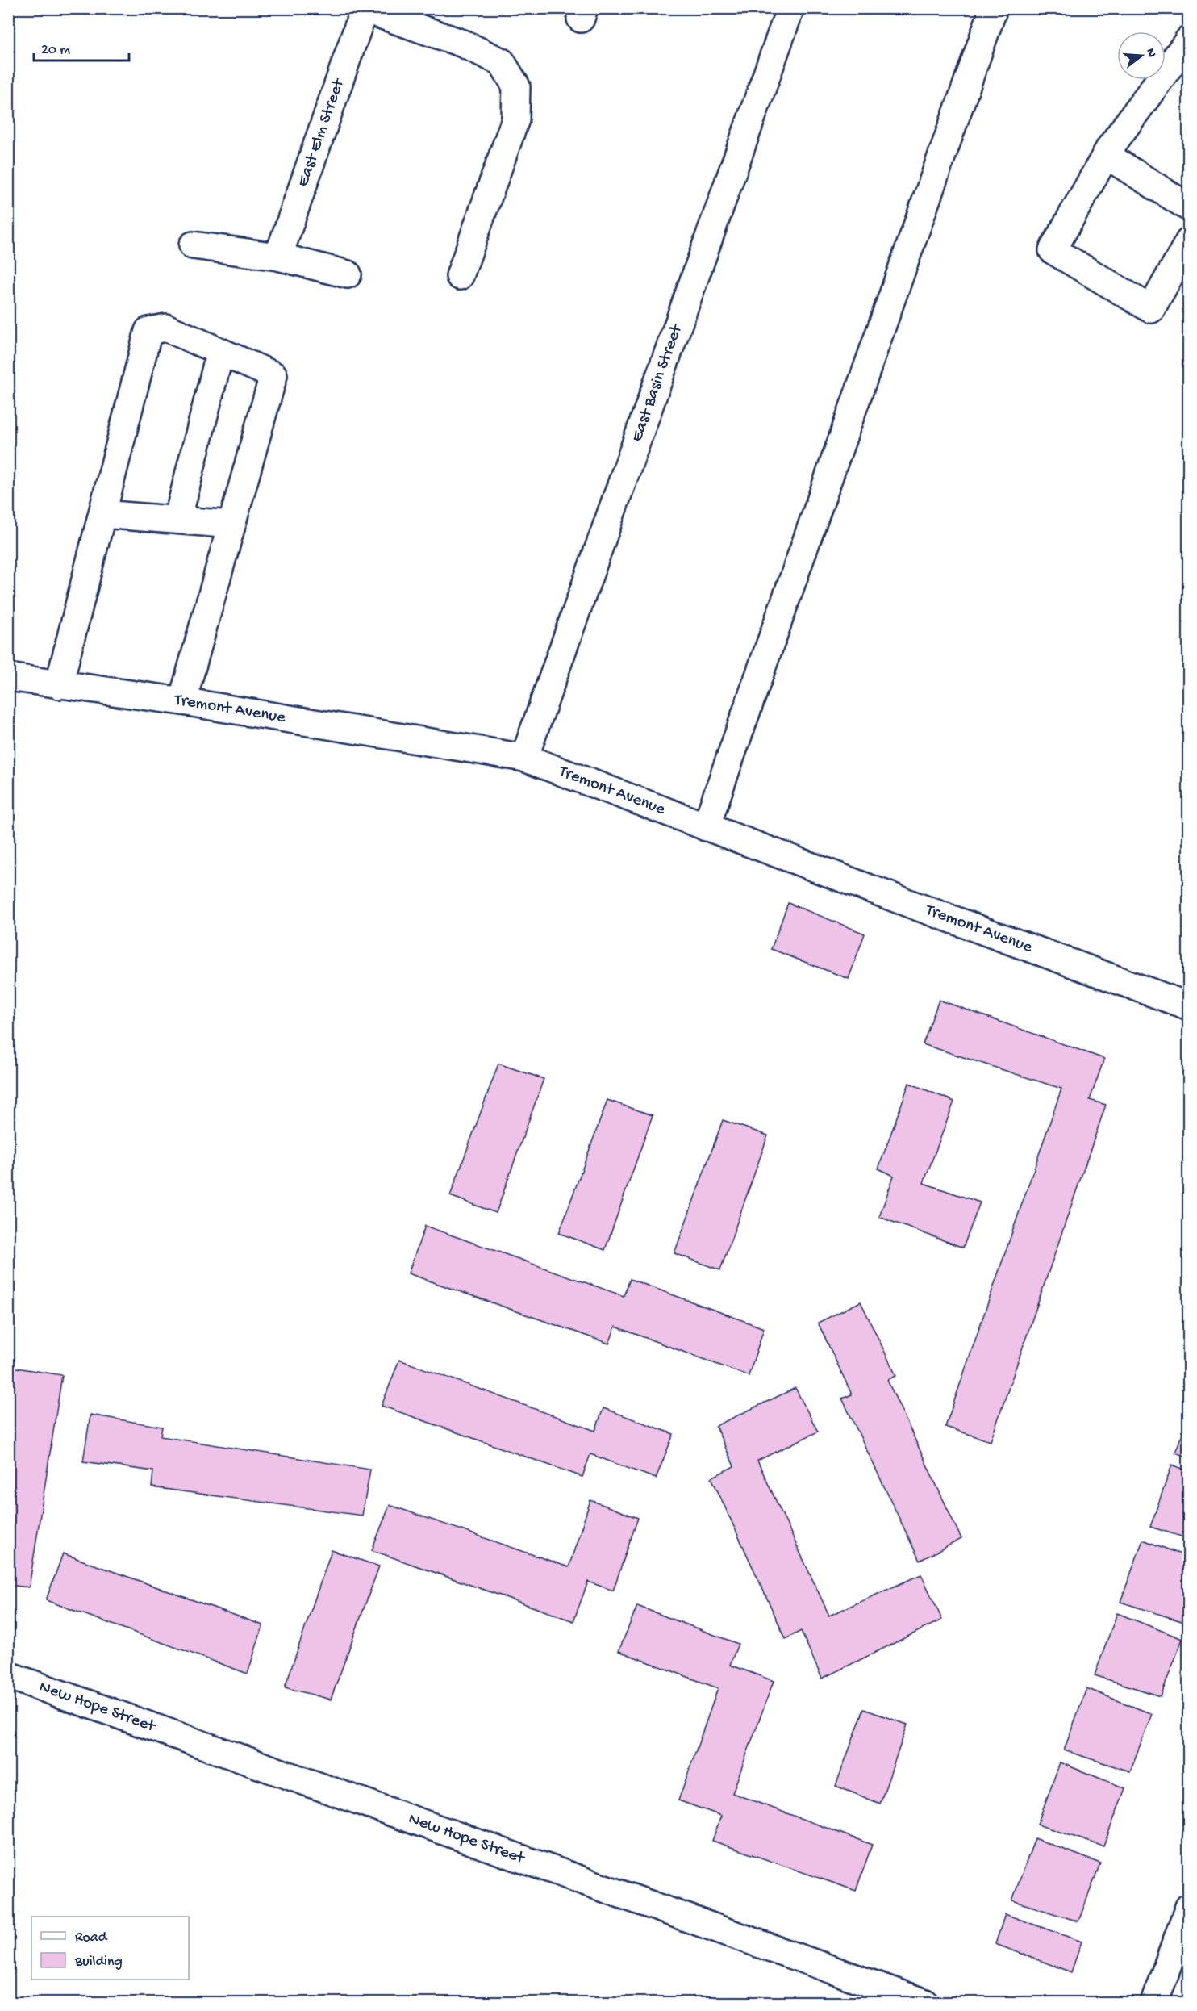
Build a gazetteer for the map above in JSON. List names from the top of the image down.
{
  "streets": {
    "street": [
      "East Elm Street",
      "East Basin Street",
      "Tremont Avenue",
      "New Hope Street"
    ]
  },
  "crossings": [
    ["East Basin Street", "Tremont Avenue"]
  ],
  "legend": ["Road", "Building"],
  "scale_bar": "20 m",
  "north": "right"
}
